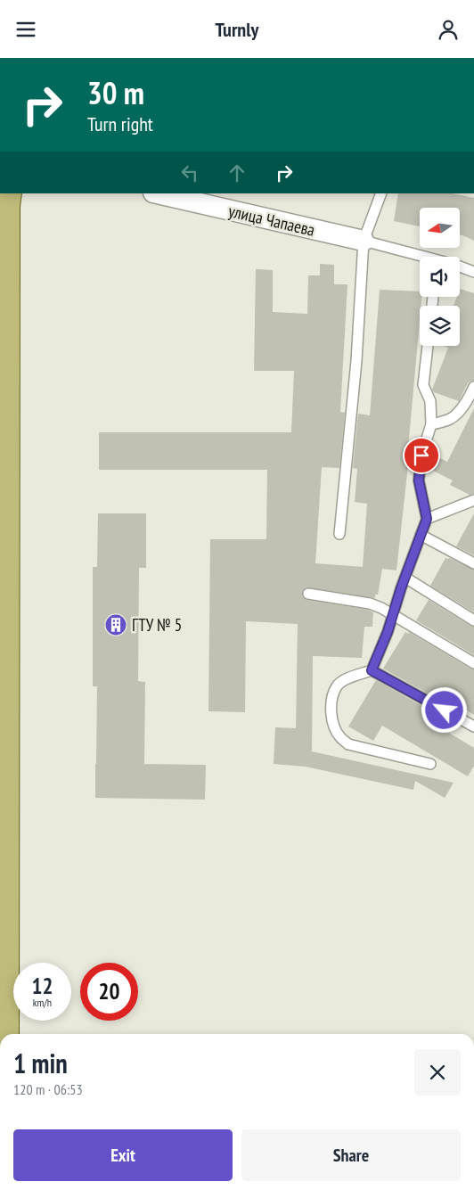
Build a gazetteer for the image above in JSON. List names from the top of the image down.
{
  "streets": {
    "street": ["улица Чапаева"]
  },
  "places": {
    "building": ["ГТУ № 5"]
  },
  "north": "left",
  "page": {
    "header": "Turnly",
    "turn": ["30 m", "Turn right"],
    "speed": "12 km/h",
    "limit": "20",
    "heading": ["1 min", "120 m · 06:53"],
    "buttons": ["Exit", "Share"]
  }
}
